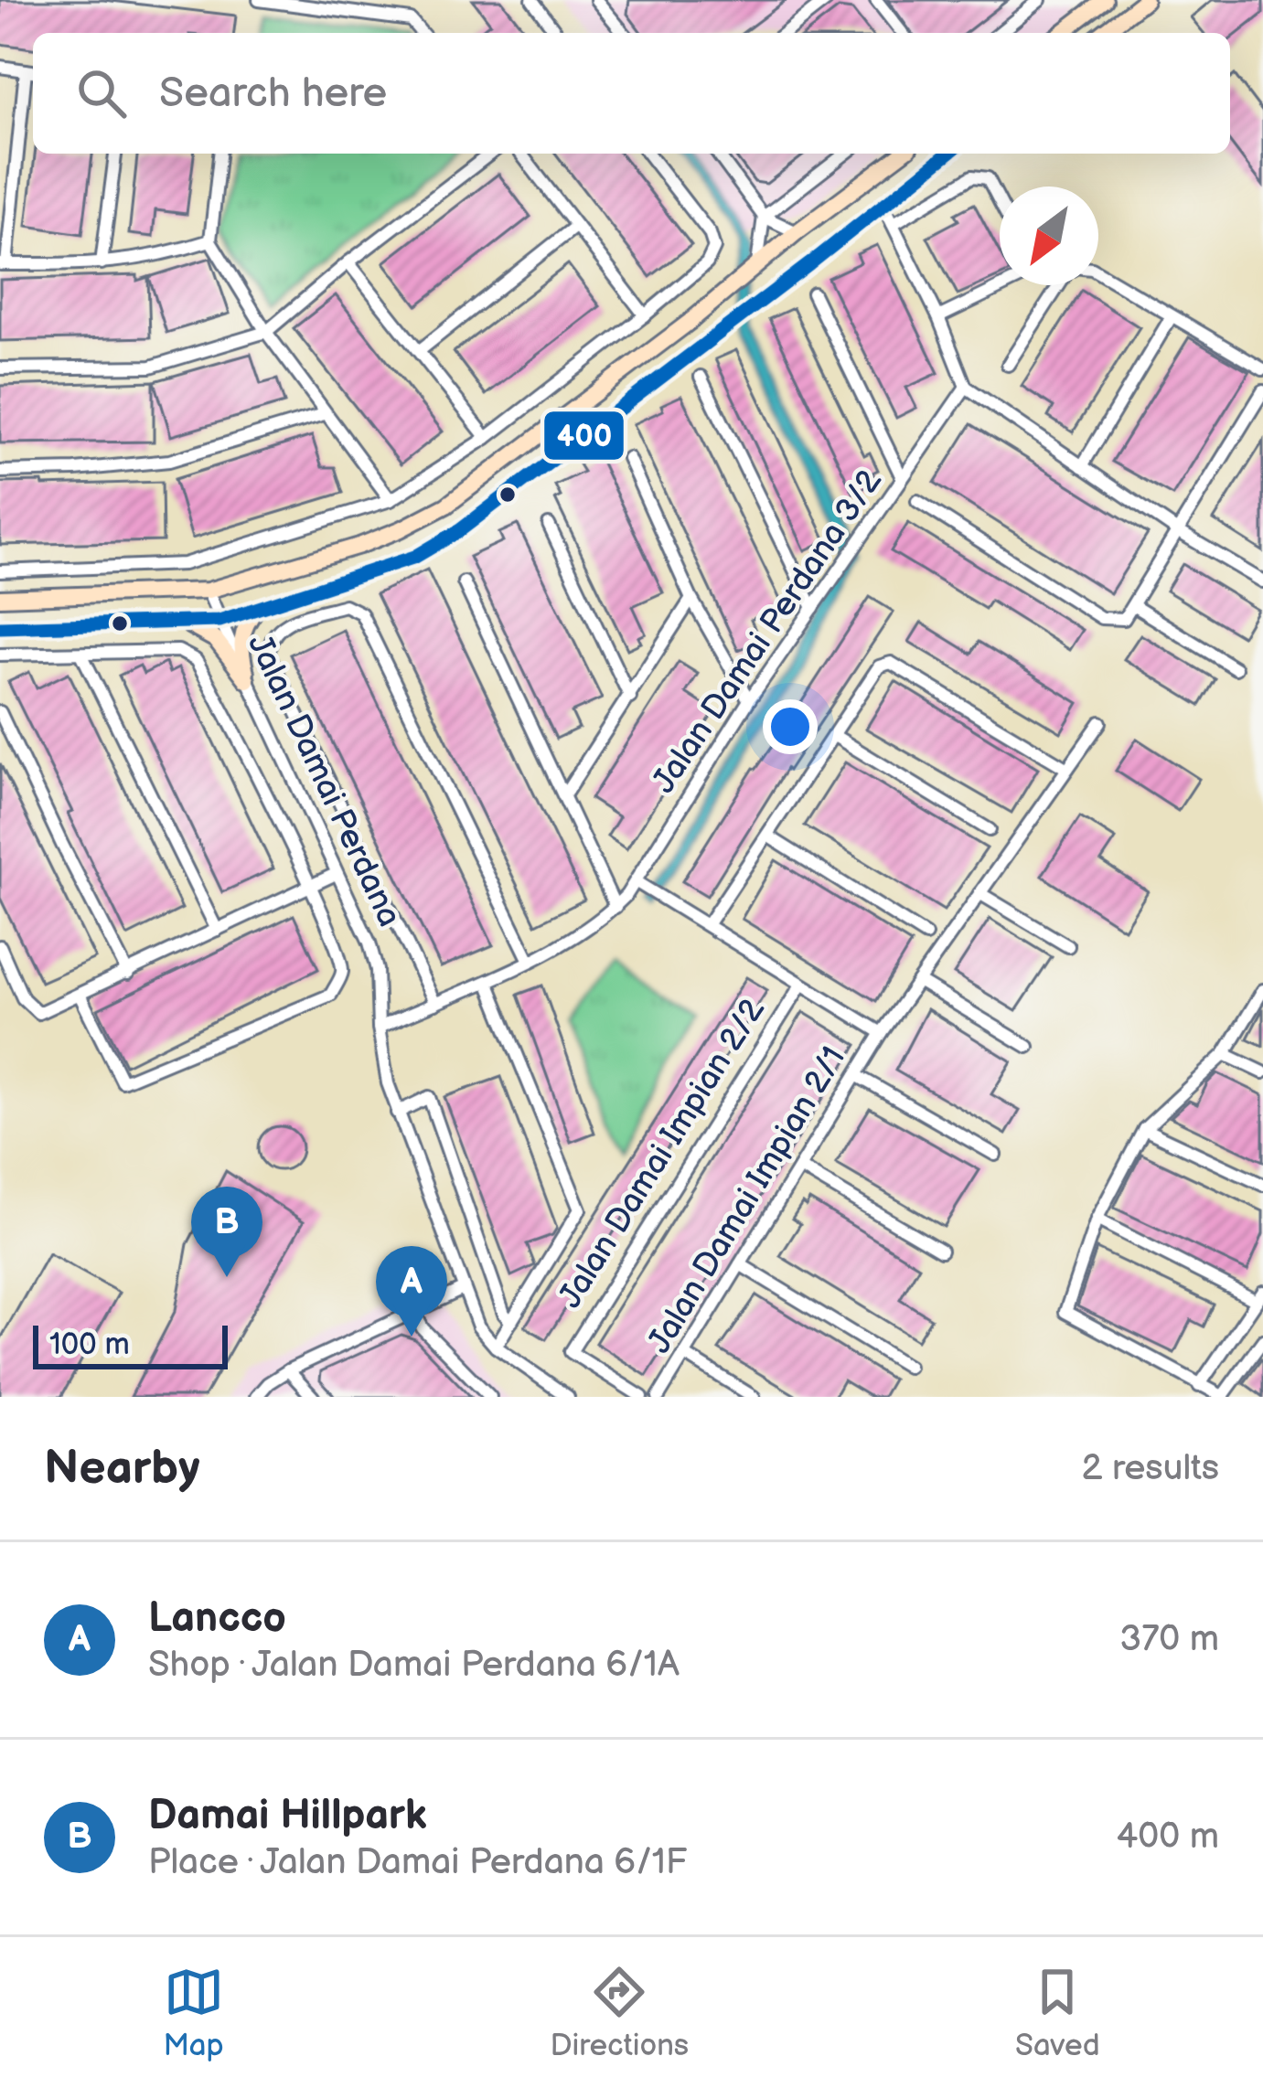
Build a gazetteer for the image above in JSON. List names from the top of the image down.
{
  "streets": {
    "street": [
      "Jalan Damai Perdana 3/2",
      "Jalan Damai Perdana",
      "Jalan Damai Impian 2/2",
      "Jalan Damai Impian 2/1"
    ]
  },
  "crossings": [
    ["Jalan Damai Perdana 3/2", "Jalan Damai Perdana"]
  ],
  "lines": ["transit line 400"],
  "scale_bar": "100 m",
  "north": "bottom left",
  "page": {
    "search": "Search here",
    "pins": ["B", "A"],
    "scale": "100 m",
    "heading": ["Nearby", "2 results"],
    "list": [
      {
        "mark": "A",
        "name": "Lancco",
        "note": "Shop · Jalan Damai Perdana 6/1A",
        "value": "370 m"
      },
      {
        "mark": "B",
        "name": "Damai Hillpark",
        "note": "Place · Jalan Damai Perdana 6/1F",
        "value": "400 m"
      }
    ],
    "nav": ["Map", "Directions", "Saved"]
  }
}
